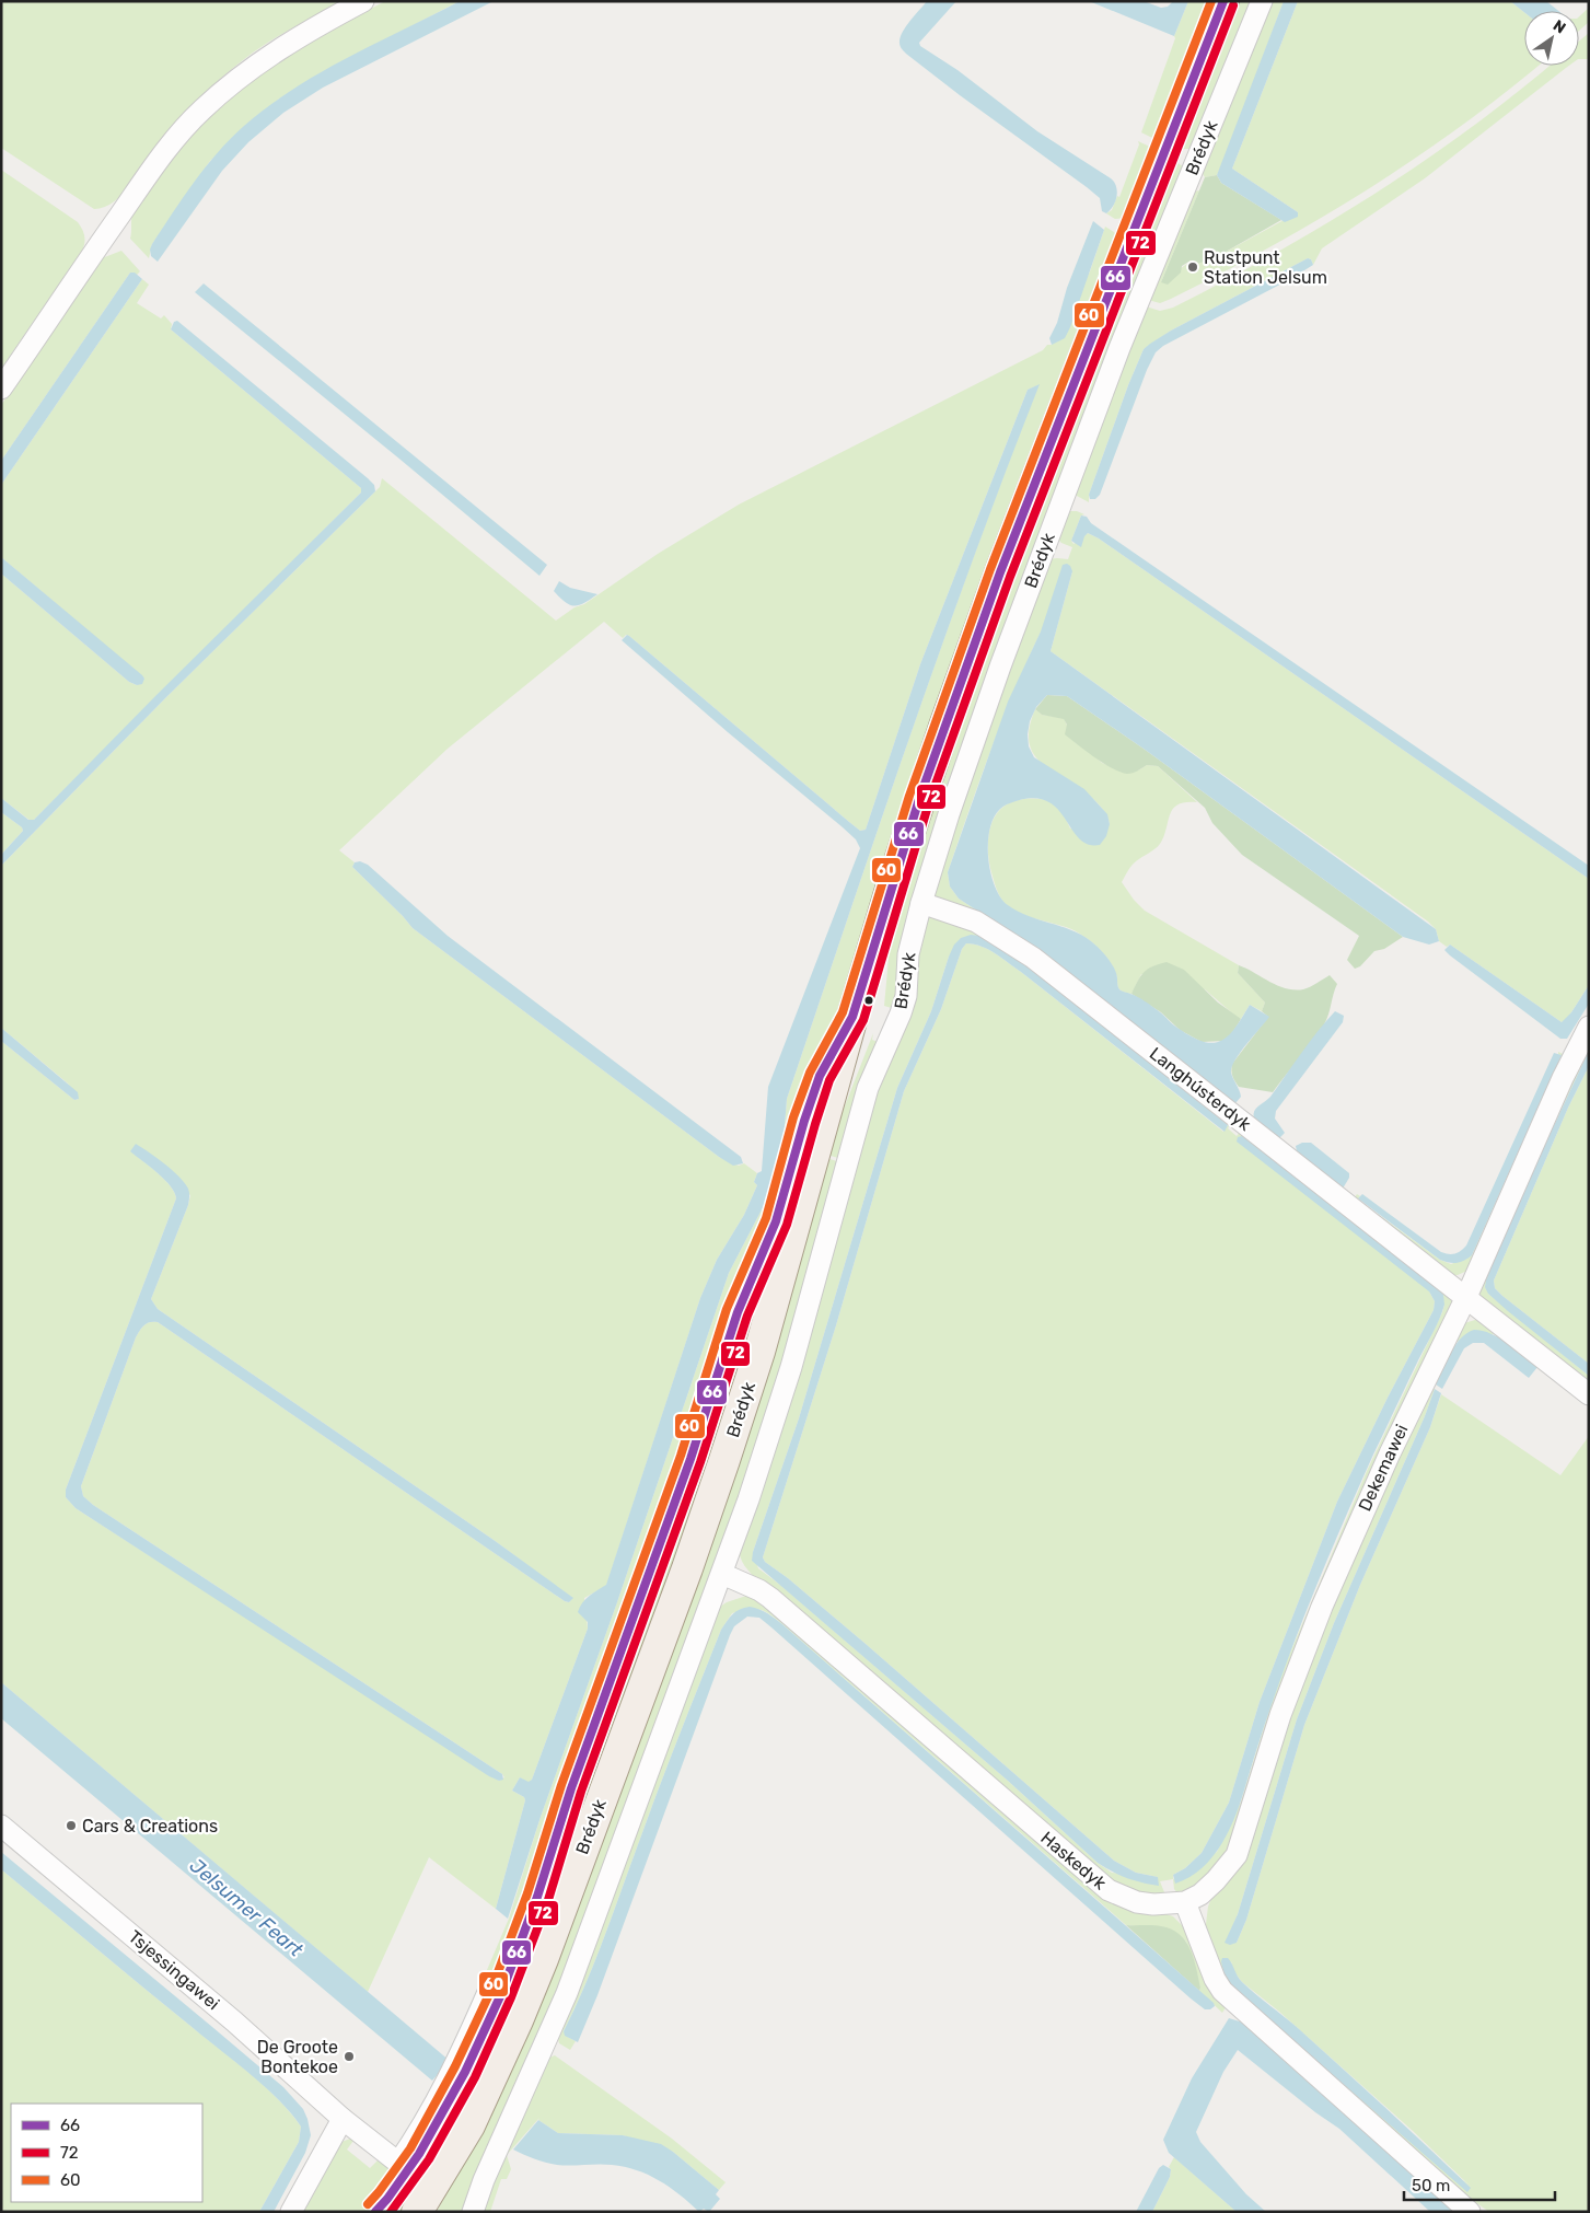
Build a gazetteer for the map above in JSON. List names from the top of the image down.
{
  "streets": {
    "main road": ["Brédyk"],
    "street": [
      "Langhústerdyk",
      "Dekemawei",
      "Haskedyk",
      "Tsjessingawei"
    ]
  },
  "crossings": [
    ["Brédyk", "Langhústerdyk"],
    ["Brédyk", "Haskedyk"],
    ["Langhústerdyk", "Dekemawei"],
    ["Dekemawei", "Haskedyk"]
  ],
  "water": ["Jelsumer Feart"],
  "places": ["Rustpunt Station Jelsum", "Cars & Creations", "De Groote Bontekoe"],
  "lines": ["transit line 66", "transit line 60", "transit line 72"],
  "legend": ["66", "72", "60"],
  "scale_bar": "50 m",
  "north": "top right"
}
